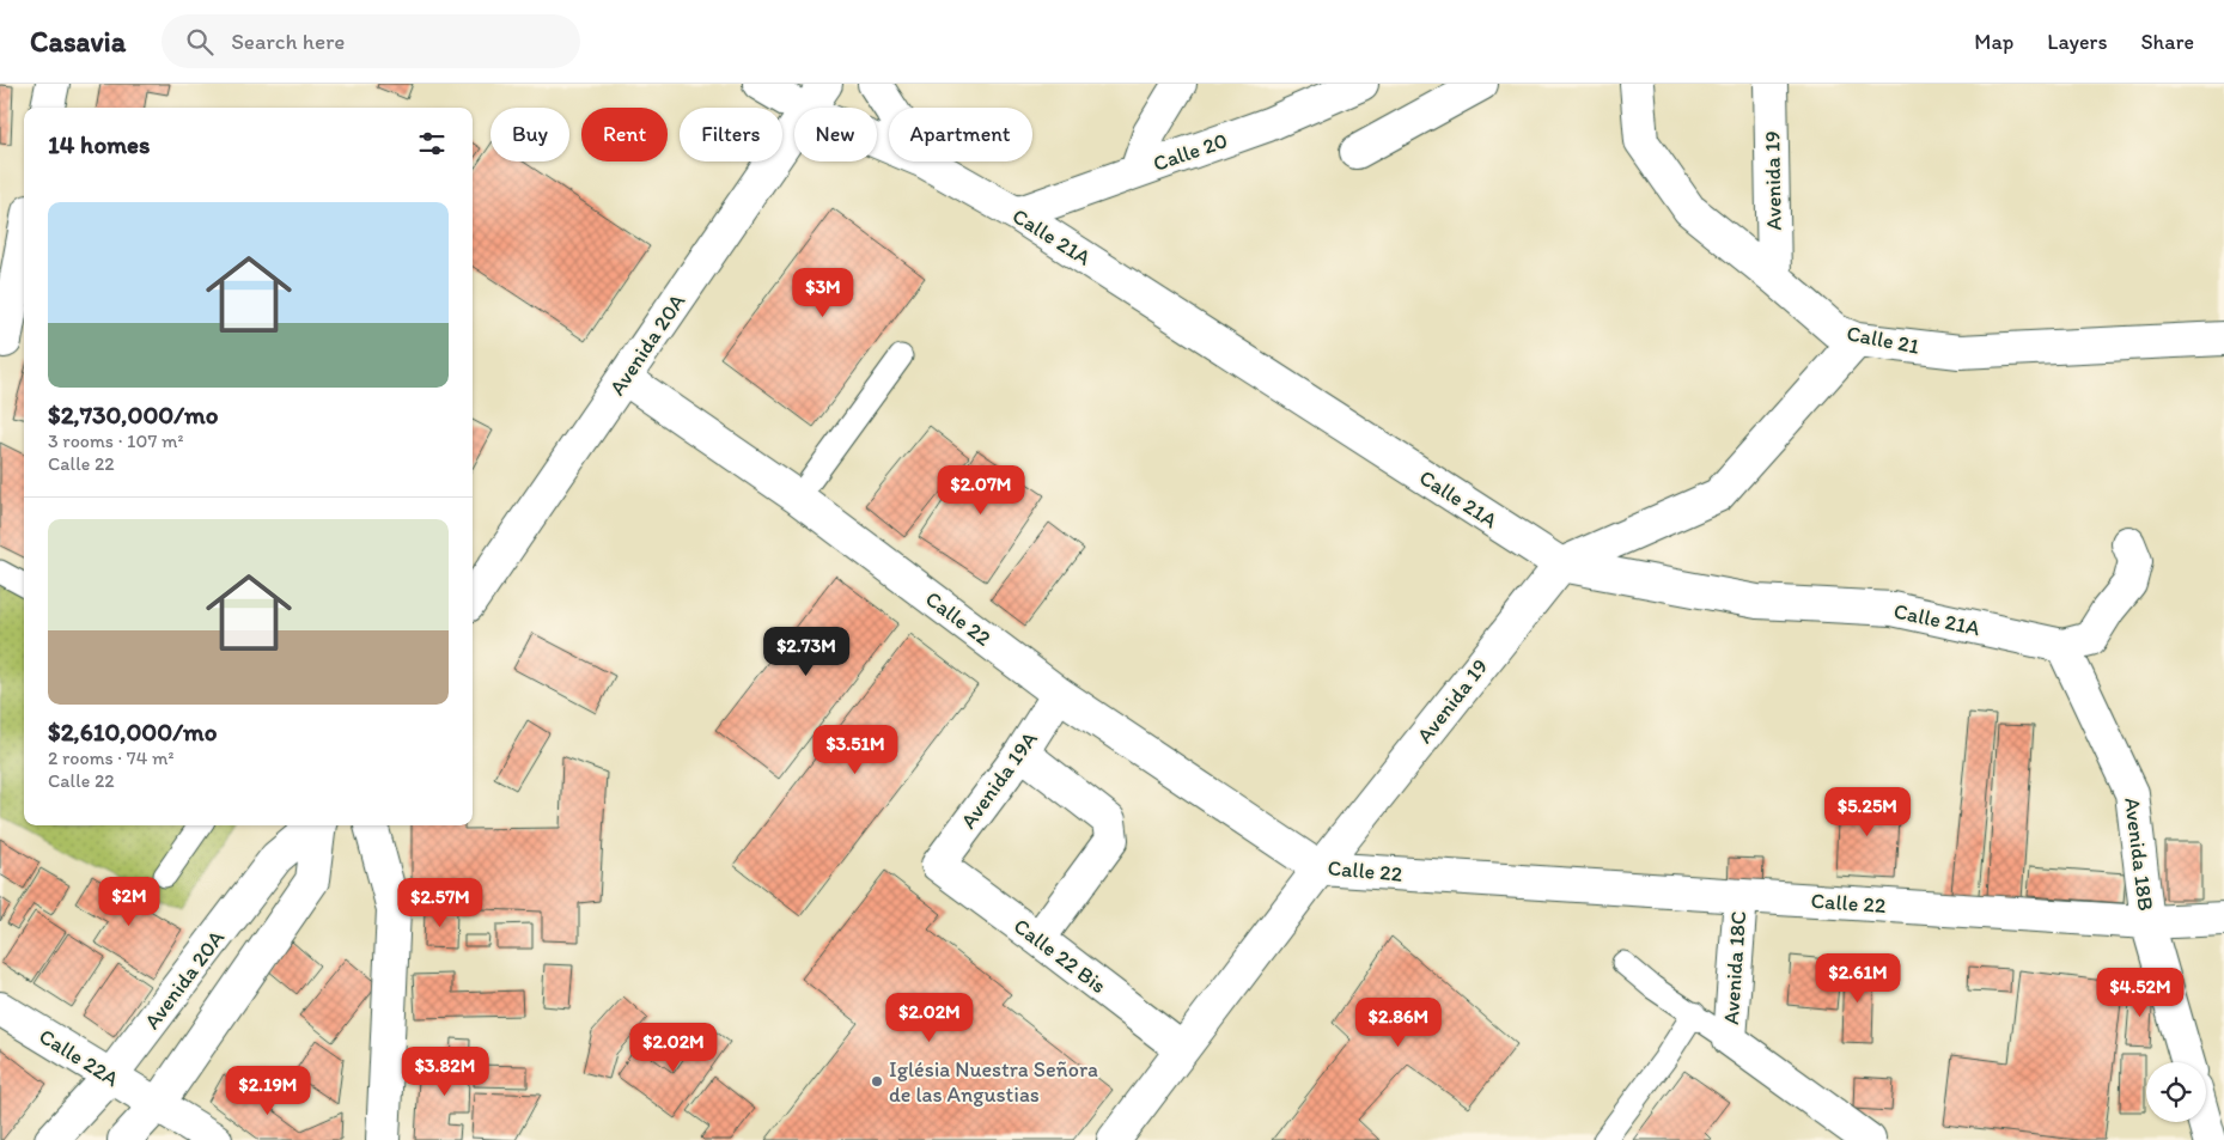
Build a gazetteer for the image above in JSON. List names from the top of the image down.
{
  "streets": {
    "street": [
      "Calle 20",
      "Avenida 19",
      "Calle 21A",
      "Calle 21",
      "Avenida 20A",
      "Calle 22",
      "Avenida 19A",
      "Avenida 18B",
      "Calle 22 Bis",
      "Avenida 18C",
      "Calle 22A"
    ]
  },
  "crossings": [
    ["Calle 20", "Calle 21A"],
    ["Avenida 19", "Calle 21A"],
    ["Avenida 19", "Calle 21"],
    ["Avenida 19", "Calle 22"],
    ["Avenida 19", "Calle 22 Bis"],
    ["Calle 21A", "Avenida 18B"],
    ["Avenida 20A", "Calle 22"],
    ["Avenida 20A", "Calle 22A"],
    ["Calle 22", "Avenida 19A"],
    ["Calle 22", "Avenida 18B"],
    ["Calle 22", "Avenida 18C"],
    ["Avenida 19A", "Calle 22 Bis"]
  ],
  "places": ["Iglésia Nuestra Señora de las Angustias"],
  "page": {
    "header": "Casavia",
    "search": "Search here",
    "nav": ["Map", "Layers", "Share"],
    "chip": [
      "Buy",
      "Rent",
      "Filters",
      "New",
      "Apartment"
    ],
    "heading": "14 homes",
    "list": [
      {
        "name": "$2,730,000/mo",
        "note": "3 rooms · 107 m² · Calle 22"
      },
      {
        "name": "$2,610,000/mo",
        "note": "2 rooms · 74 m² · Calle 22"
      }
    ],
    "price": [
      "$3M",
      "$2.07M",
      "$2.73M",
      "$3.51M",
      "$5.25M",
      "$2M",
      "$2.57M",
      "$2.61M",
      "$4.52M",
      "$2.02M",
      "$2.86M",
      "$2.02M",
      "$3.82M",
      "$2.19M"
    ]
  }
}
